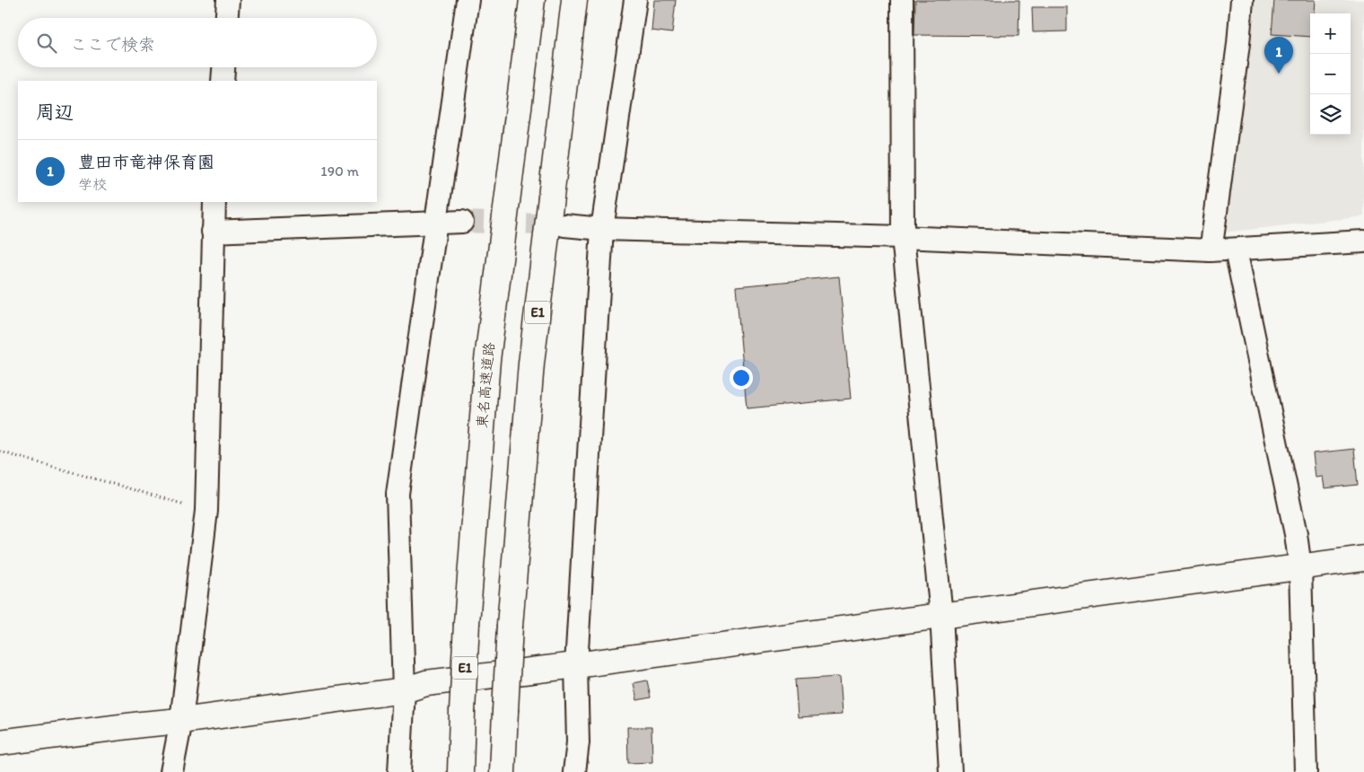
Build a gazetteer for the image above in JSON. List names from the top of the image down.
{
  "streets": {
    "main road": ["E1", "東名高速道路"]
  },
  "page": {
    "map_buttons": ["+", "−"],
    "search": "ここで検索",
    "pins": "1",
    "heading": "周辺",
    "list": [
      {
        "mark": "1",
        "name": "豊田市竜神保育園",
        "note": "学校",
        "value": "190 m"
      }
    ]
  }
}
